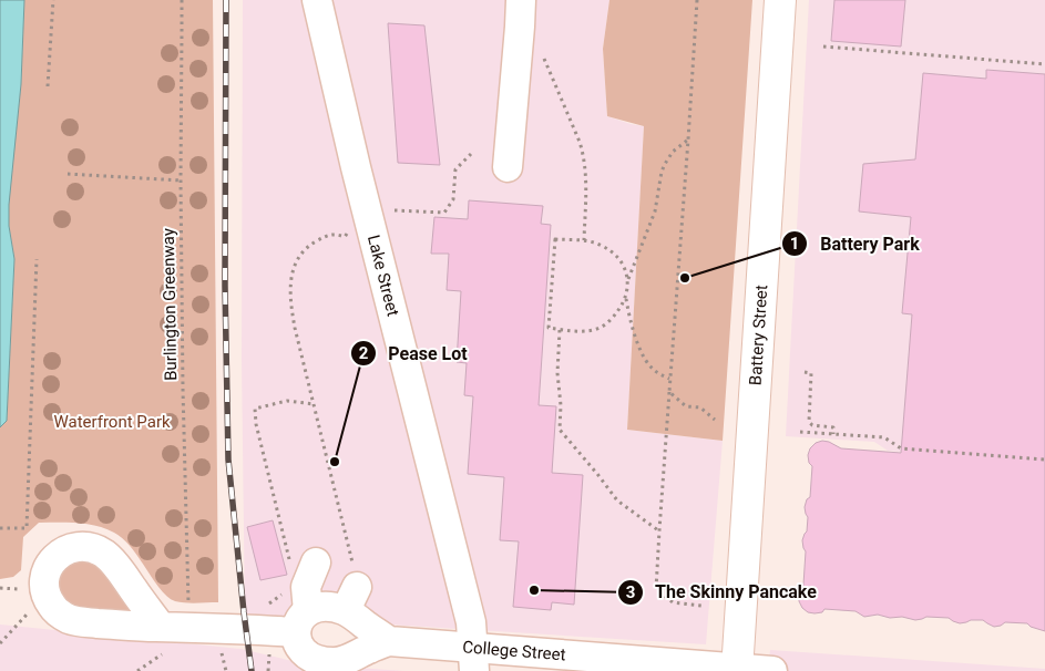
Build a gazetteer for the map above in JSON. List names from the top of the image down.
{
  "streets": {
    "main road": ["Battery Street"],
    "street": ["Lake Street", "College Street"],
    "path": ["Burlington Greenway"]
  },
  "crossings": [
    ["Lake Street", "College Street"],
    ["Battery Street", "College Street"]
  ],
  "parks": ["Waterfront Park"],
  "places": ["Battery Park", "Pease Lot", "The Skinny Pancake"]
}
